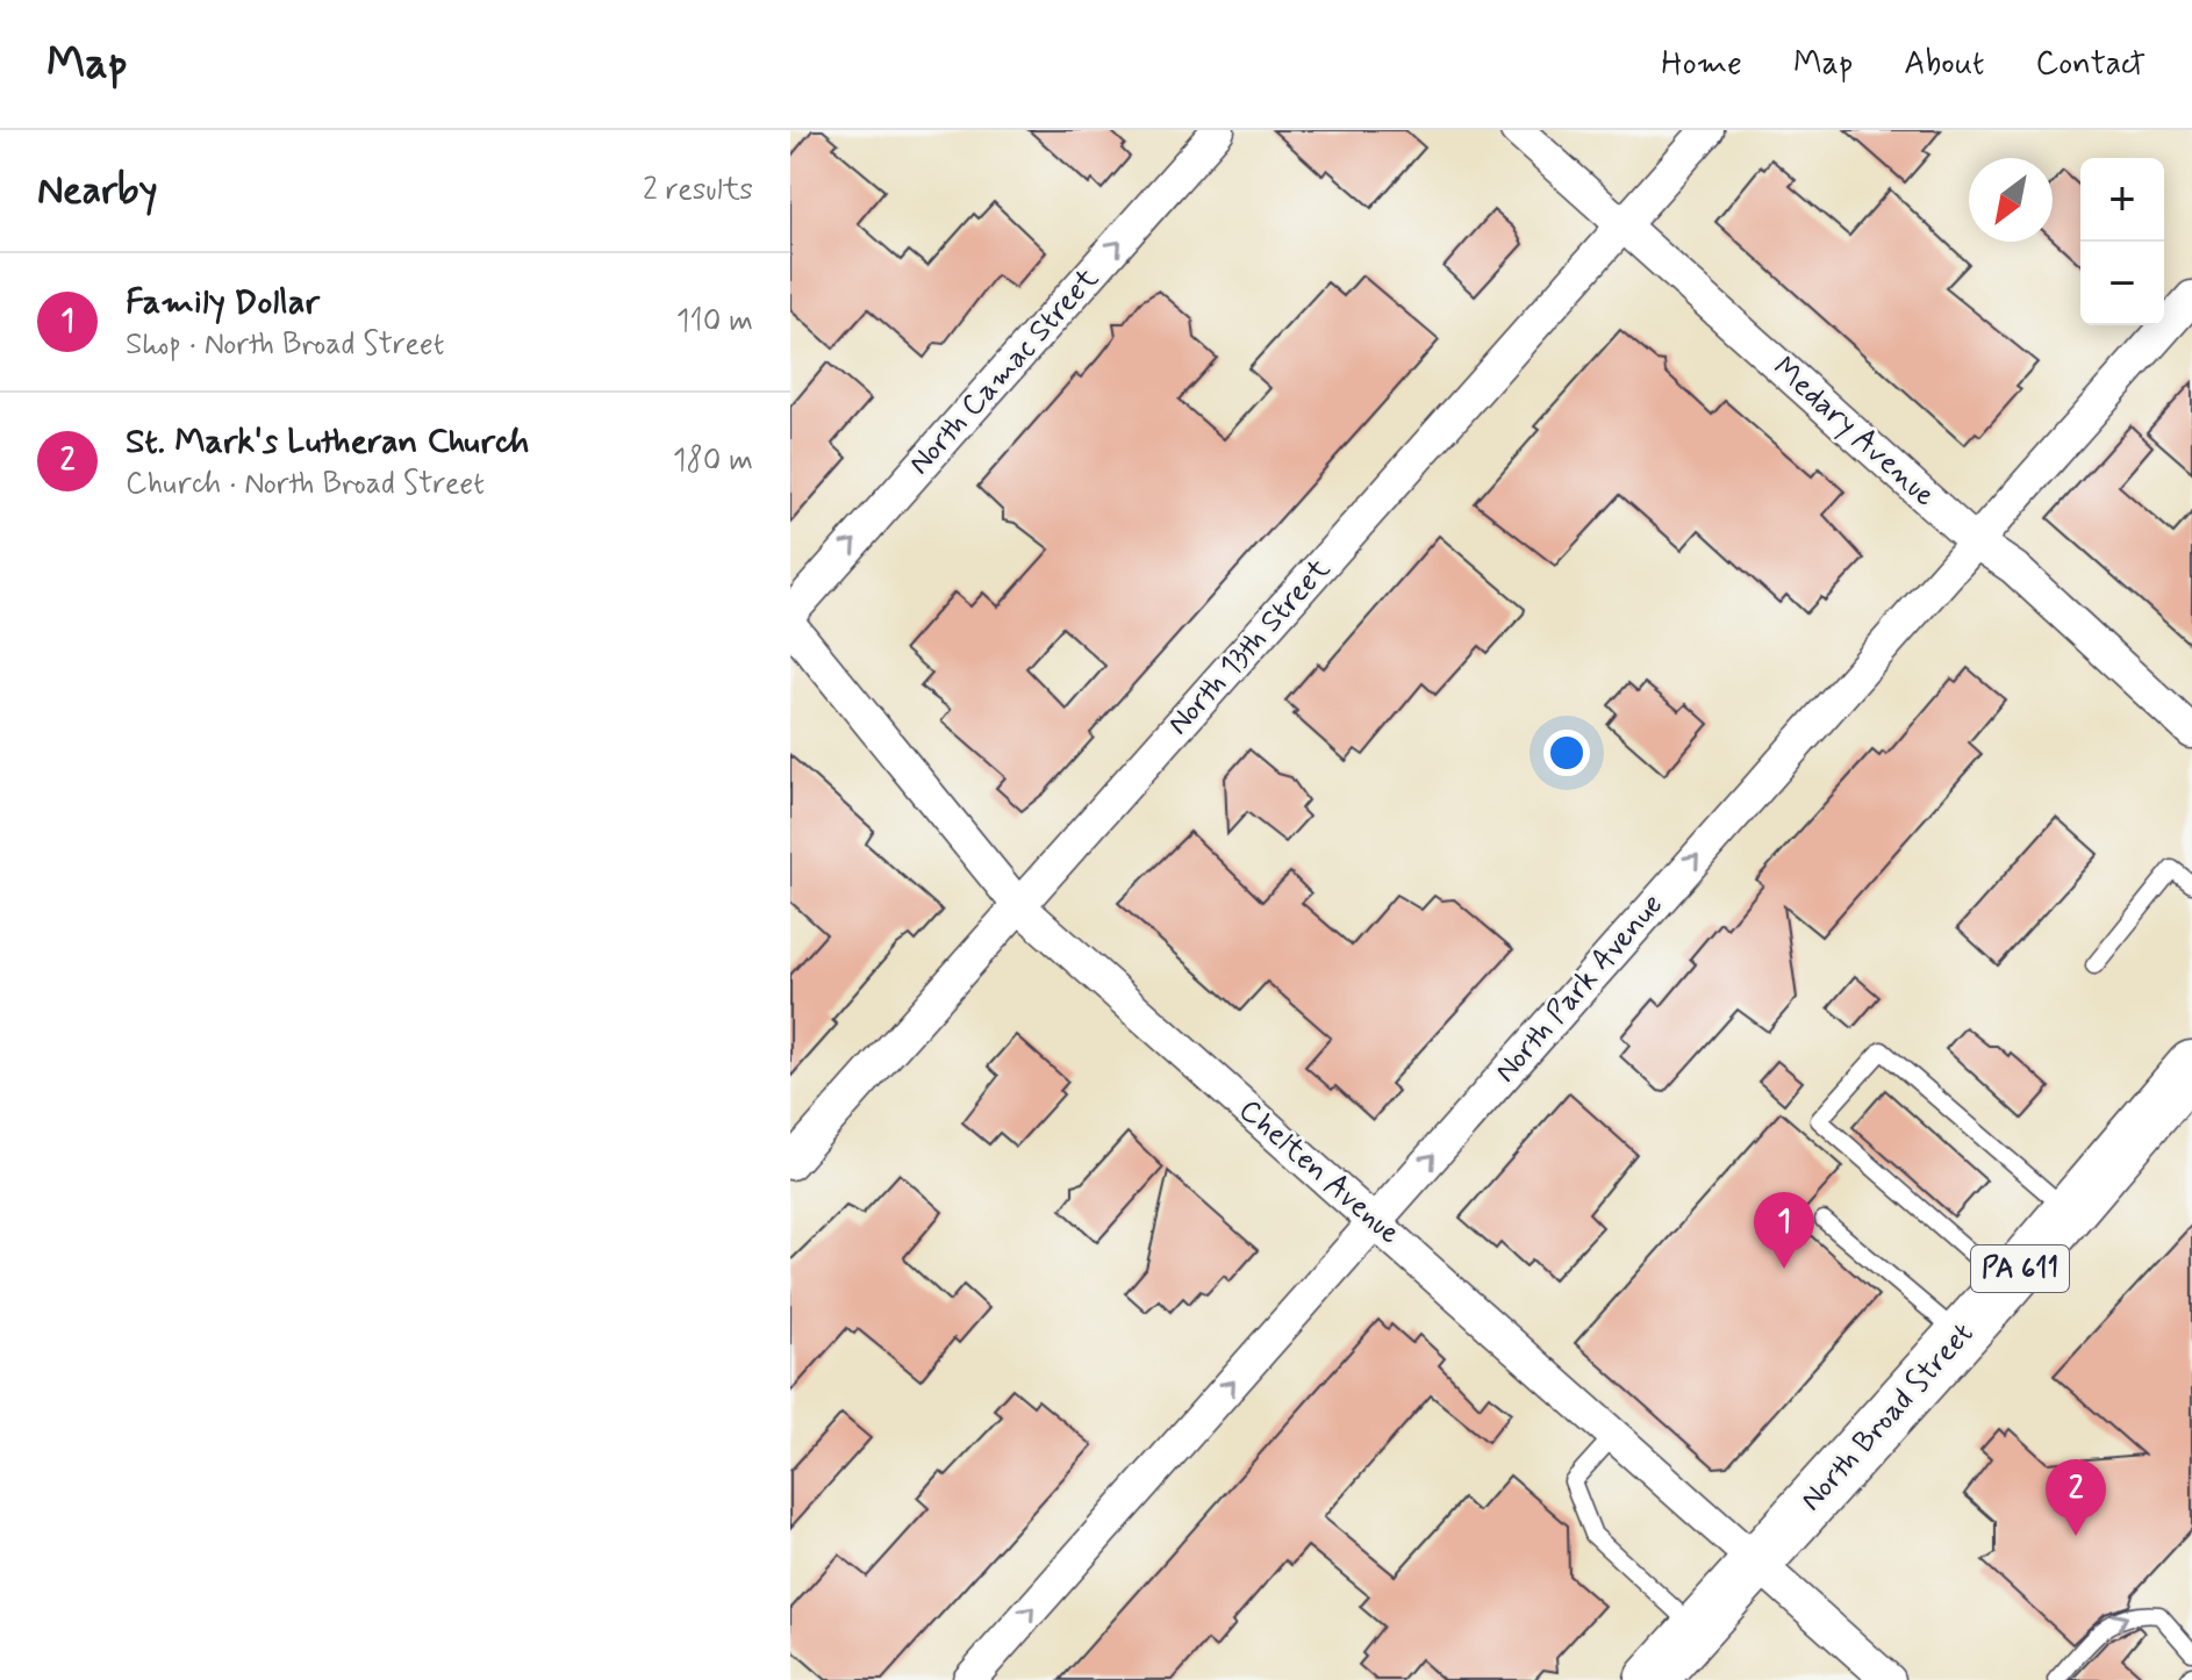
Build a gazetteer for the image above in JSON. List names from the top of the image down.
{
  "streets": {
    "main road": ["PA 611", "North Broad Street"],
    "street": [
      "North Camac Street",
      "Medary Avenue",
      "North 13th Street",
      "North Park Avenue",
      "Chelten Avenue"
    ]
  },
  "crossings": [
    ["Medary Avenue", "North 13th Street"],
    ["Medary Avenue", "North Park Avenue"],
    ["North 13th Street", "Chelten Avenue"],
    ["North Park Avenue", "Chelten Avenue"],
    ["Chelten Avenue", "North Broad Street"]
  ],
  "one_way": ["North Camac Street", "North Park Avenue"],
  "north": "bottom left",
  "page": {
    "header": "Map",
    "nav": [
      "Home",
      "Map",
      "About",
      "Contact"
    ],
    "heading": ["Nearby", "2 results"],
    "map_buttons": ["+", "−"],
    "list": [
      {
        "mark": "1",
        "name": "Family Dollar",
        "note": "Shop · North Broad Street",
        "value": "110 m"
      },
      {
        "mark": "2",
        "name": "St. Mark's Lutheran Church",
        "note": "Church · North Broad Street",
        "value": "180 m"
      }
    ],
    "pins": ["1", "2"]
  }
}
